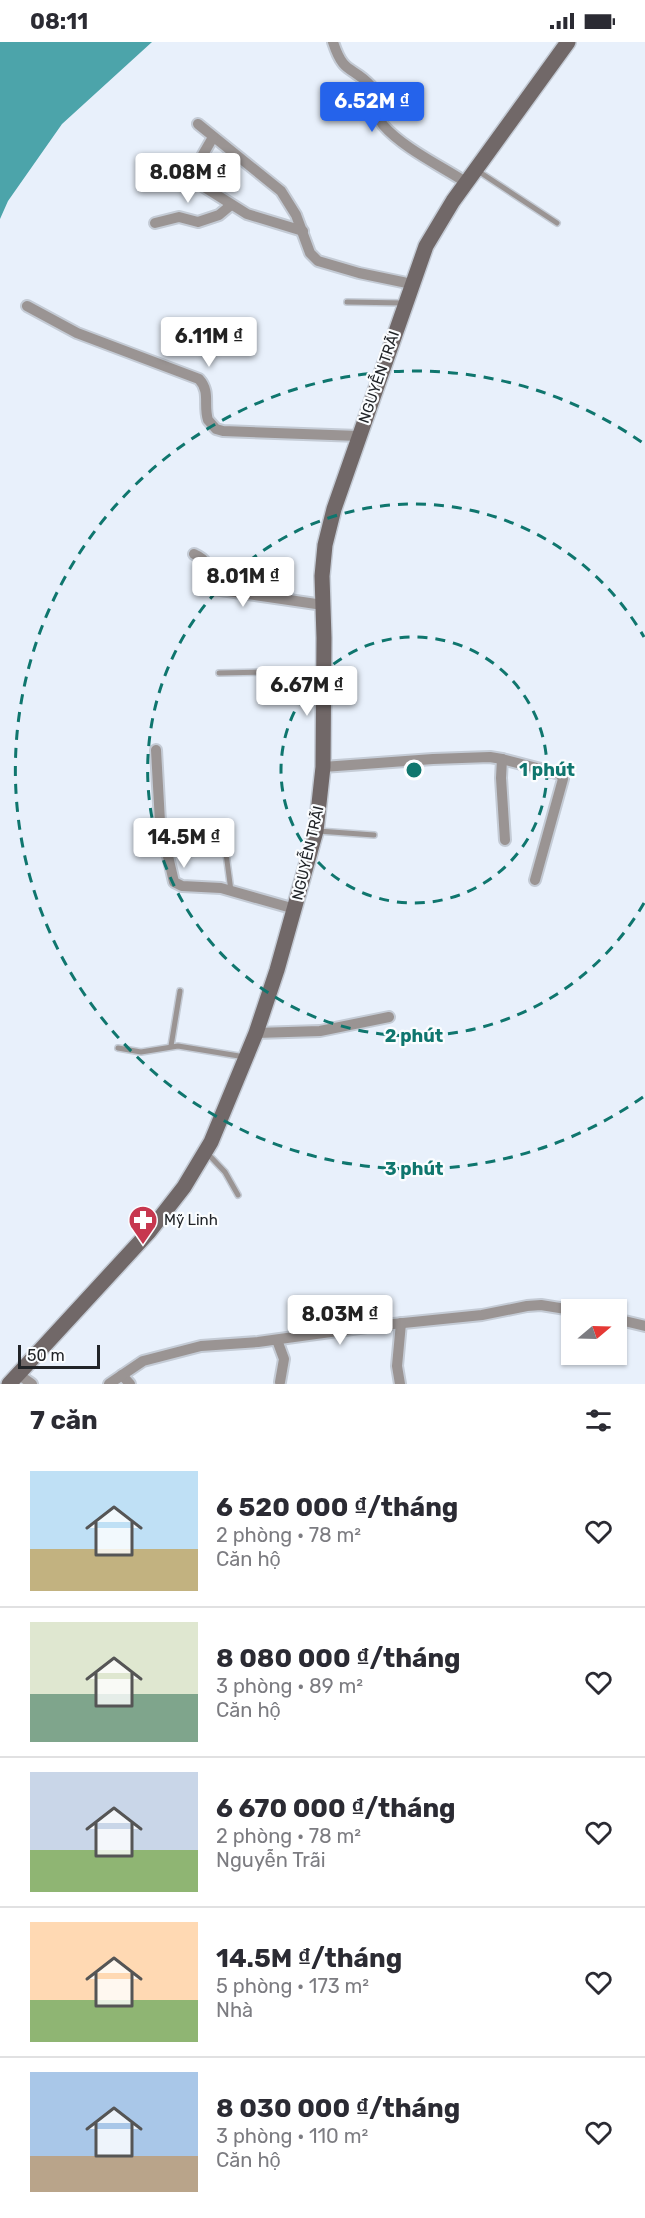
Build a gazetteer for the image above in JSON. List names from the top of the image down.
{
  "streets": {
    "main road": ["NGUYỄN TRÃI"]
  },
  "places": {
    "pharmacy": ["Mỹ Linh"]
  },
  "scale_bar": "50 m",
  "north": "right",
  "page": {
    "status": "08:11",
    "price": [
      "6.52M ₫",
      "8.08M ₫",
      "6.11M ₫",
      "8.01M ₫",
      "6.67M ₫",
      "14.5M ₫",
      "8.03M ₫"
    ],
    "scale": "50 m",
    "heading": "7 căn",
    "list": [
      {
        "name": "6 520 000 ₫/tháng",
        "note": "2 phòng · 78 m² · Căn hộ"
      },
      {
        "name": "8 080 000 ₫/tháng",
        "note": "3 phòng · 89 m² · Căn hộ"
      },
      {
        "name": "6 670 000 ₫/tháng",
        "note": "2 phòng · 78 m² · Nguyễn Trãi"
      },
      {
        "name": "14.5M ₫/tháng",
        "note": "5 phòng · 173 m² · Nhà"
      },
      {
        "name": "8 030 000 ₫/tháng",
        "note": "3 phòng · 110 m² · Căn hộ"
      }
    ]
  },
  "rings": ["1 phút", "2 phút", "3 phút"]
}
